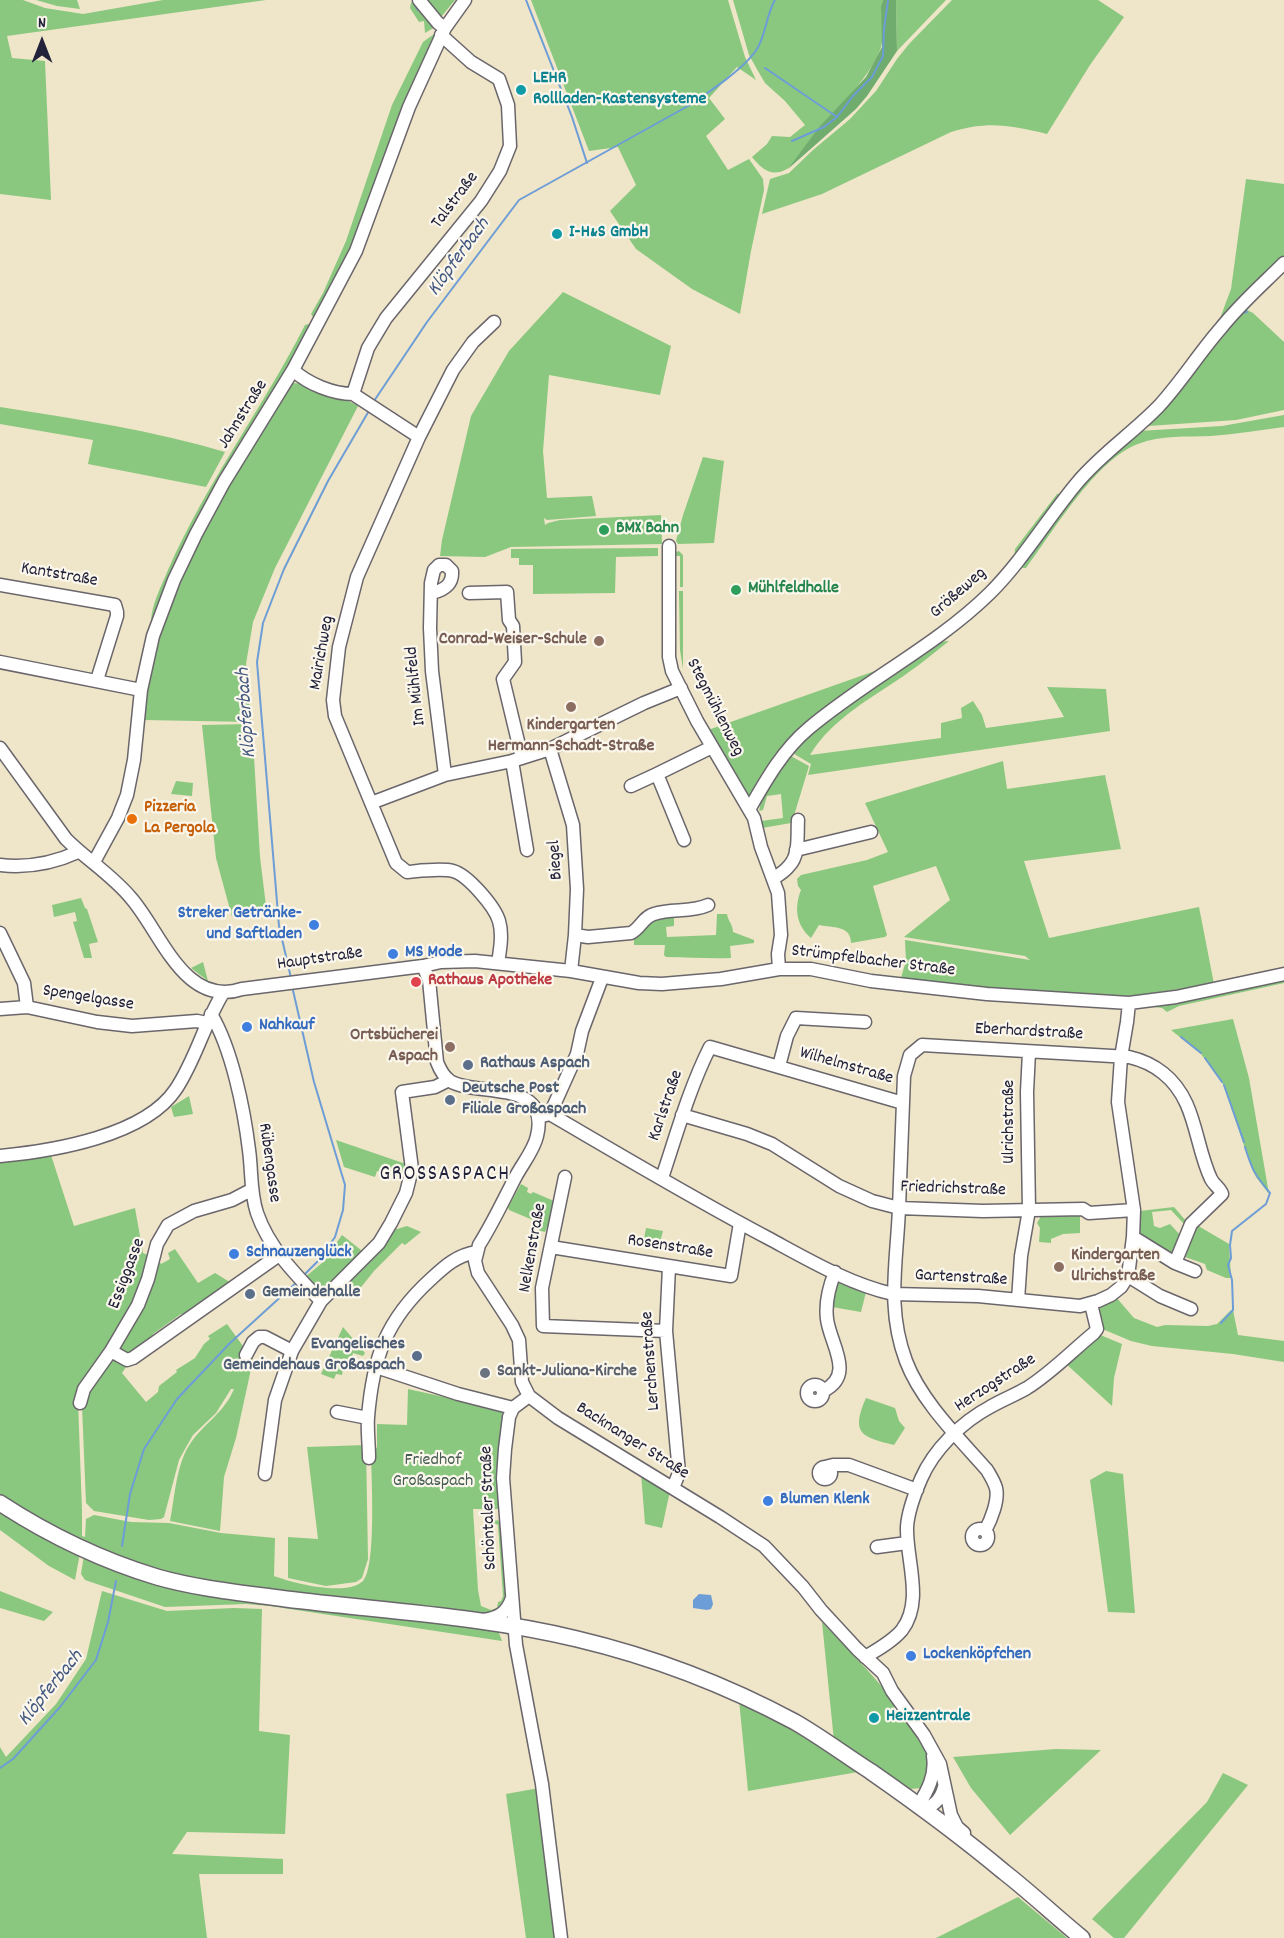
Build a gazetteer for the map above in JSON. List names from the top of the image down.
{
  "streets": {
    "street": [
      "Talstraße",
      "Jahnstraße",
      "Kantstraße",
      "Größeweg",
      "Mairichweg",
      "Im Mühlfeld",
      "Stegmühlenweg",
      "Biegel",
      "Hauptstraße",
      "Strümpfelbacher Straße",
      "Spengelgasse",
      "Eberhardstraße",
      "Wilhelmstraße",
      "Karlstraße",
      "Ulrichstraße",
      "Rübengasse",
      "Friedrichstraße",
      "Nelkenstraße",
      "Rosenstraße",
      "Essiggasse",
      "Gartenstraße",
      "Lerchenstraße",
      "Herzogstraße",
      "Backnanger Straße",
      "Schöntaler Straße"
    ]
  },
  "crossings": [
    ["Talstraße", "Jahnstraße"],
    ["Größeweg", "Stegmühlenweg"],
    ["Mairichweg", "Strümpfelbacher Straße"],
    ["Biegel", "Strümpfelbacher Straße"],
    ["Hauptstraße", "Strümpfelbacher Straße"],
    ["Spengelgasse", "Rübengasse"],
    ["Eberhardstraße", "Wilhelmstraße"],
    ["Eberhardstraße", "Ulrichstraße"],
    ["Eberhardstraße", "Friedrichstraße"],
    ["Eberhardstraße", "Gartenstraße"],
    ["Eberhardstraße", "Herzogstraße"],
    ["Wilhelmstraße", "Karlstraße"],
    ["Karlstraße", "Friedrichstraße"],
    ["Karlstraße", "Gartenstraße"],
    ["Ulrichstraße", "Friedrichstraße"],
    ["Ulrichstraße", "Gartenstraße"],
    ["Rübengasse", "Essiggasse"],
    ["Nelkenstraße", "Rosenstraße"],
    ["Nelkenstraße", "Lerchenstraße"],
    ["Rosenstraße", "Gartenstraße"],
    ["Rosenstraße", "Lerchenstraße"],
    ["Gartenstraße", "Herzogstraße"],
    ["Lerchenstraße", "Backnanger Straße"],
    ["Herzogstraße", "Backnanger Straße"]
  ],
  "districts": ["GROSSASPACH"],
  "water": ["Klöpferbach"],
  "parks": ["Friedhof Großaspach"],
  "places": [
    "LEHR Rollladen-Kastensysteme",
    "I-H&S GmbH",
    "BMX Bahn",
    "Mühlfeldhalle",
    "Conrad-Weiser-Schule",
    "Kindergarten Hermann-Schadt-Straße",
    "Pizzeria La Pergola",
    "Streker Getränke- und Saftladen",
    "MS Mode",
    "Rathaus Apotheke",
    "Nahkauf",
    "Ortsbücherei Aspach",
    "Rathaus Aspach",
    "Deutsche Post Filiale Großaspach",
    "Schnauzenglück",
    "Kindergarten Ulrichstraße",
    "Gemeindehalle",
    "Evangelisches Gemeindehaus Großaspach",
    "Sankt-Juliana-Kirche",
    "Blumen Klenk",
    "Lockenköpfchen",
    "Heizzentrale"
  ],
  "north": "top"
}
